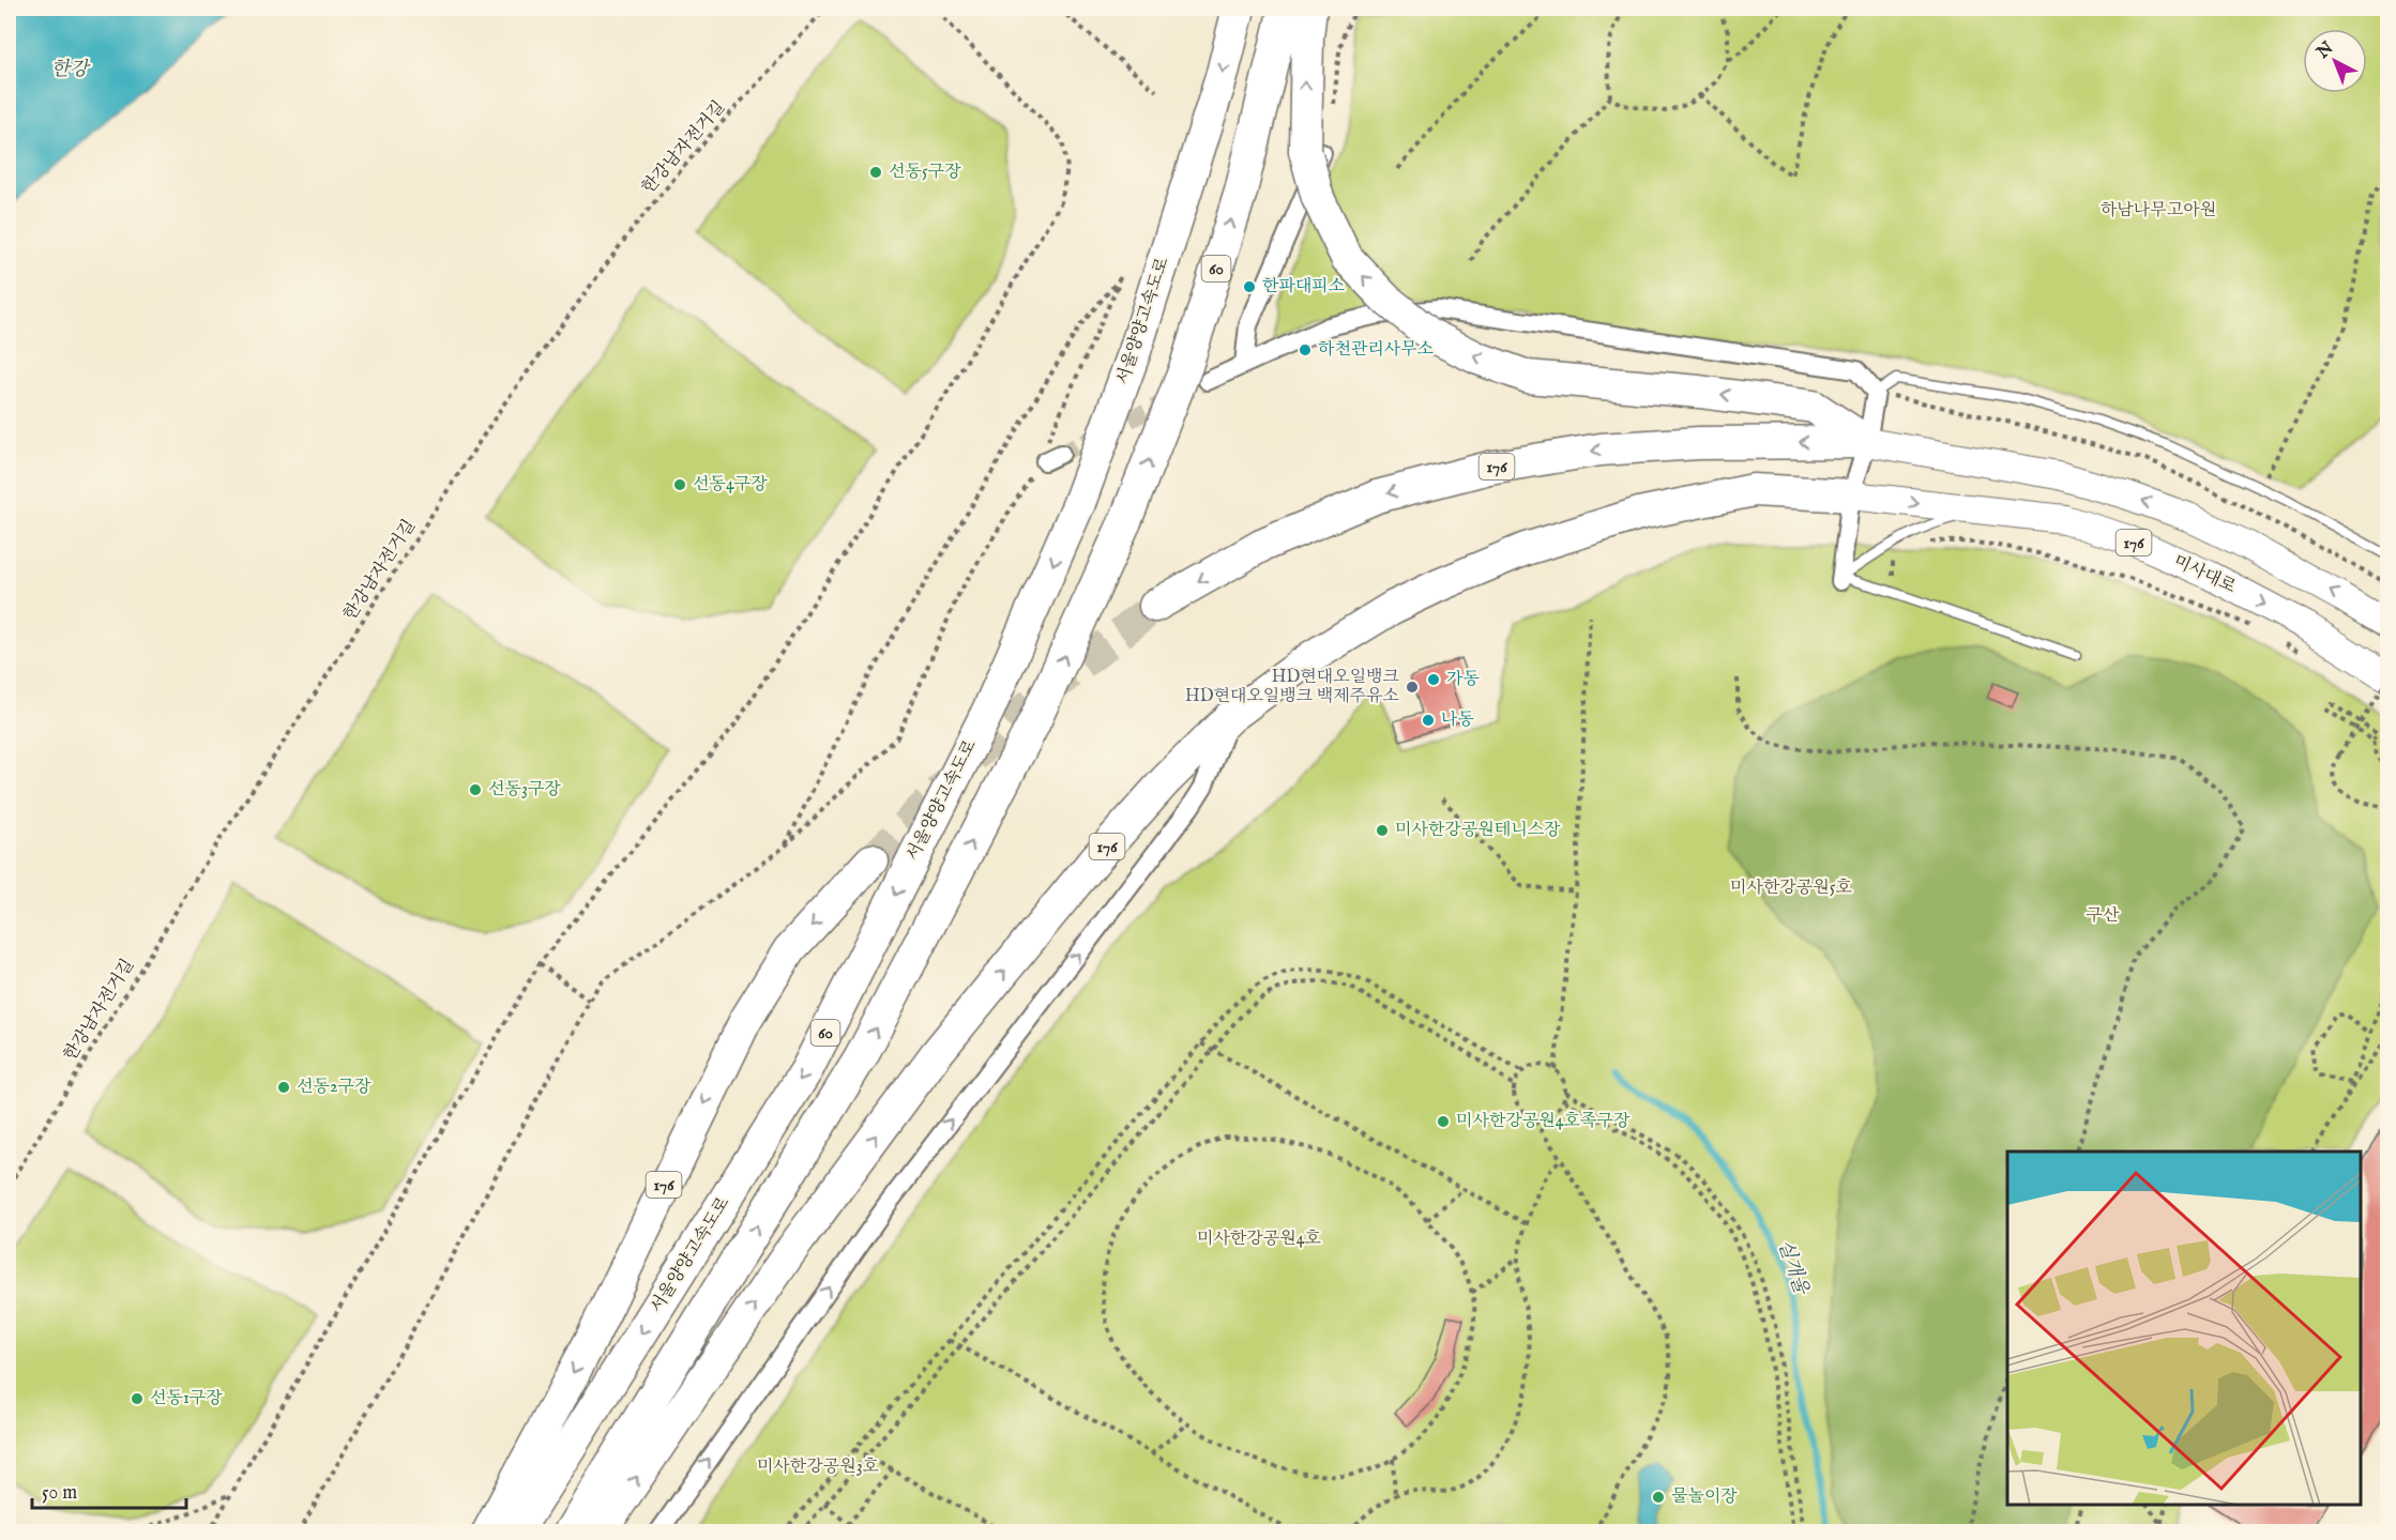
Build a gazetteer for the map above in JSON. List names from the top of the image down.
{
  "streets": {
    "highway": ["60", "서울양양고속도로", "176"],
    "main road": ["미사대로"],
    "path": ["한강남자전거길"]
  },
  "crossings": [
    ["176", "미사대로"]
  ],
  "water": ["한강", "실개울"],
  "parks": [
    "하남나무고아원",
    "미사한강공원5호",
    "구산",
    "미사한강공원4호",
    "미사한강공원3호"
  ],
  "places": [
    "선동5구장",
    "한파대피소",
    "하천관리사무소",
    "선동4구장",
    "가동",
    "HD현대오일뱅크 HD현대오일뱅크 백제주유소",
    "나동",
    "선동3구장",
    "미사한강공원테니스장",
    "선동2구장",
    "미사한강공원4호족구장",
    "선동1구장",
    "물놀이장"
  ],
  "scale_bar": "50 m",
  "north": "top left"
}
